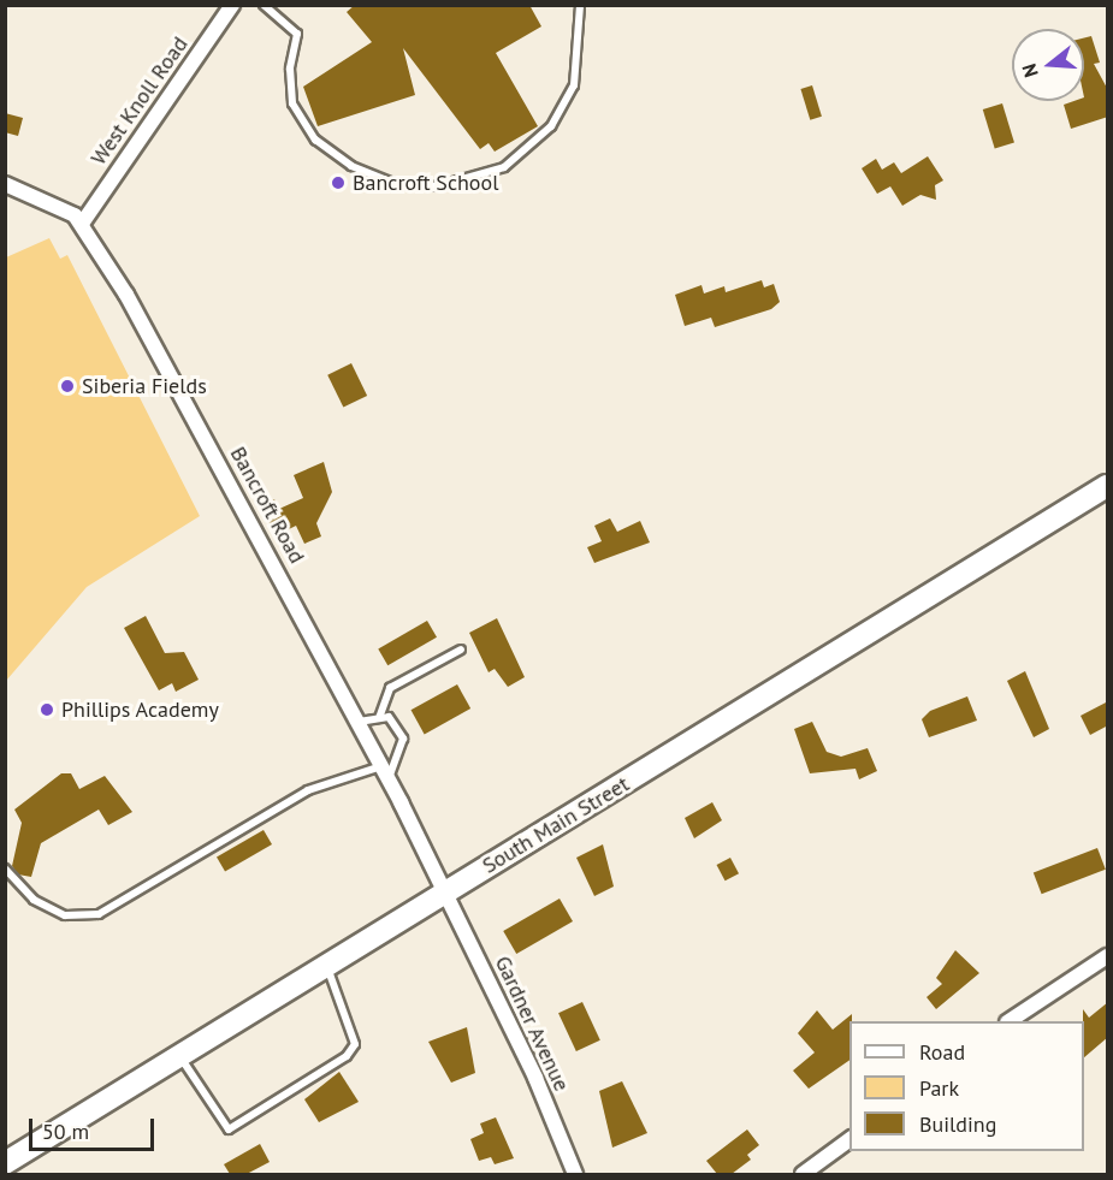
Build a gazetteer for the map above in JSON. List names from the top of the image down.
{
  "streets": {
    "main road": ["South Main Street"],
    "street": ["West Knoll Road", "Bancroft Road", "Gardner Avenue"]
  },
  "crossings": [
    ["West Knoll Road", "Bancroft Road"],
    ["Bancroft Road", "South Main Street"],
    ["Bancroft Road", "Gardner Avenue"],
    ["South Main Street", "Gardner Avenue"]
  ],
  "places": ["Bancroft School", "Siberia Fields", "Phillips Academy"],
  "legend": ["Road", "Park", "Building"],
  "scale_bar": "50 m",
  "north": "left"
}
